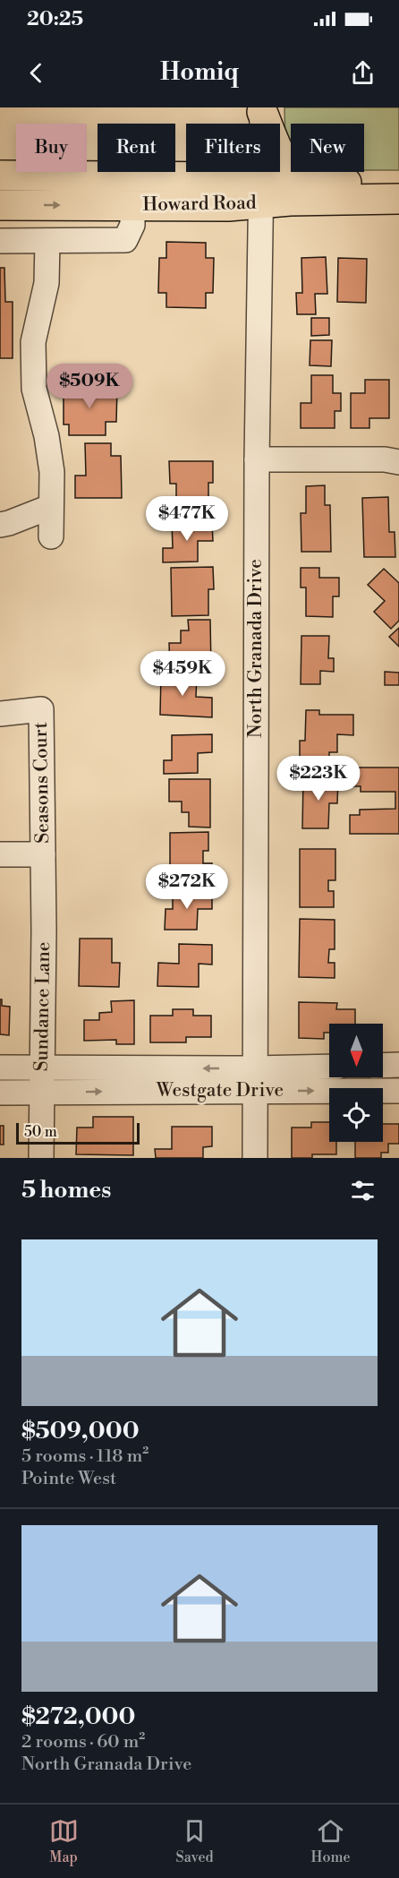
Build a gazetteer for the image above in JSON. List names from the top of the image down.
{
  "streets": {
    "main road": ["Howard Road"],
    "street": [
      "North Granada Drive",
      "Seasons Court",
      "Sundance Lane",
      "Westgate Drive"
    ]
  },
  "crossings": [
    ["Howard Road", "North Granada Drive"],
    ["North Granada Drive", "Westgate Drive"],
    ["Seasons Court", "Sundance Lane"],
    ["Sundance Lane", "Westgate Drive"]
  ],
  "scale_bar": "50 m",
  "north": "bottom",
  "page": {
    "status": "20:25",
    "header": "Homiq",
    "chip": [
      "Buy",
      "Rent",
      "Filters",
      "New"
    ],
    "price": [
      "$509K",
      "$477K",
      "$459K",
      "$223K",
      "$272K"
    ],
    "scale": "50 m",
    "heading": "5 homes",
    "list": [
      {
        "name": "$509,000",
        "note": "5 rooms · 118 m² · Pointe West"
      },
      {
        "name": "$272,000",
        "note": "2 rooms · 60 m² · North Granada Drive"
      }
    ],
    "tabs": ["Map", "Saved", "Home"]
  }
}
